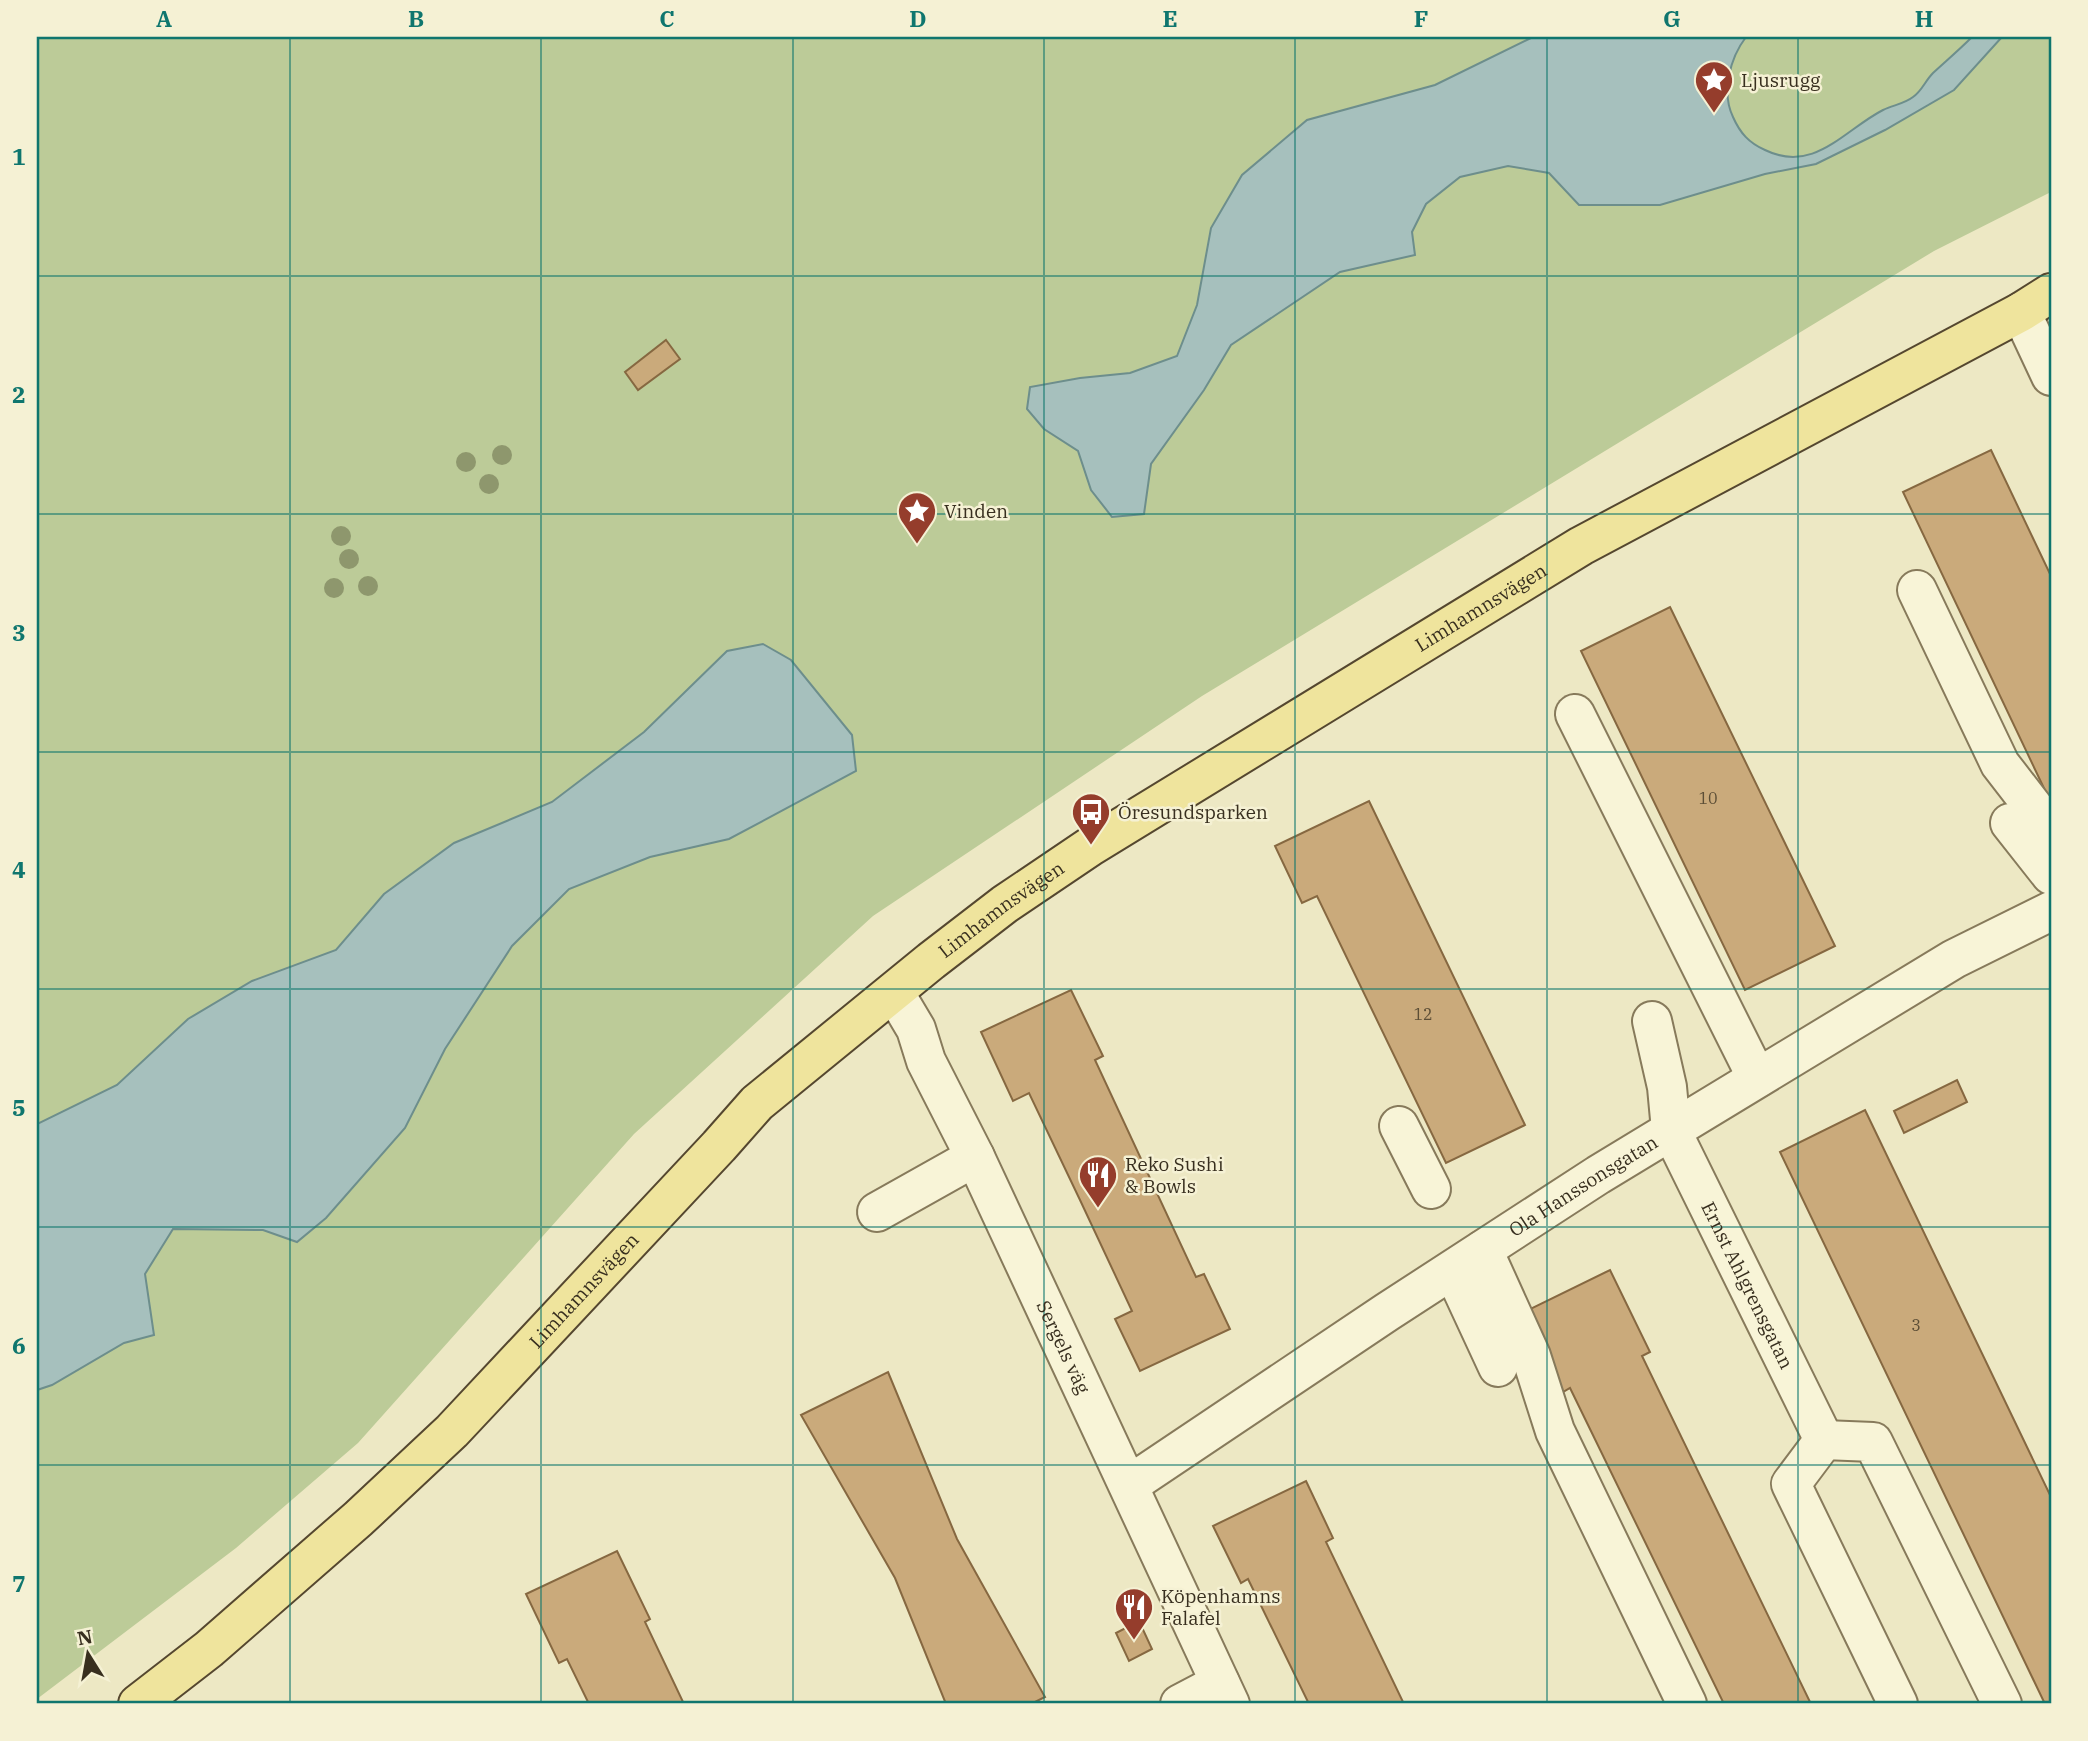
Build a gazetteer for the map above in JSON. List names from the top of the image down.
{
  "streets": {
    "main road": ["Limhamnsvägen"],
    "street": ["Ola Hanssonsgatan", "Ernst Ahlgrensgatan", "Sergels väg"]
  },
  "crossings": [
    ["Limhamnsvägen", "Sergels väg"],
    ["Ola Hanssonsgatan", "Ernst Ahlgrensgatan"],
    ["Ola Hanssonsgatan", "Sergels väg"]
  ],
  "places": {
    "place": ["Ljusrugg", "Vinden"],
    "bus stop": ["Öresundsparken"],
    "restaurant": ["Reko Sushi & Bowls", "Köpenhamns Falafel"]
  },
  "house_numbers": ["10", "12", "3"],
  "north": "top",
  "grid": {
    "columns": [
      "A",
      "B",
      "C",
      "D",
      "E",
      "F",
      "G",
      "H"
    ],
    "rows": [
      "1",
      "2",
      "3",
      "4",
      "5",
      "6",
      "7"
    ]
  }
}
